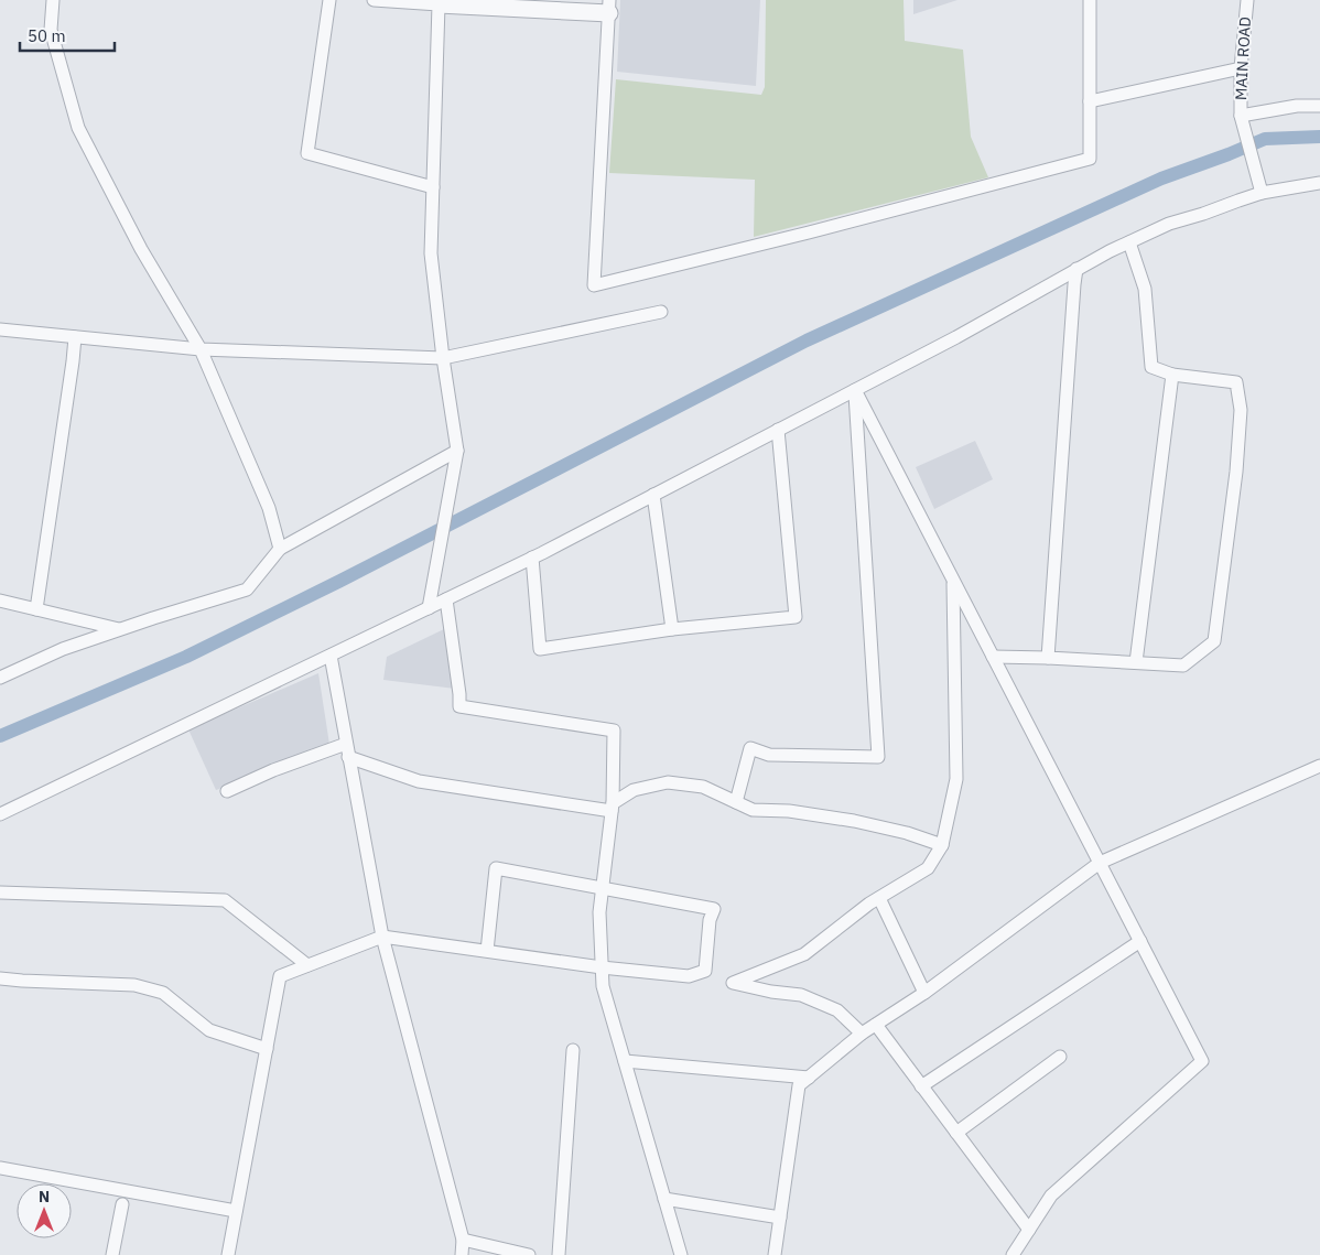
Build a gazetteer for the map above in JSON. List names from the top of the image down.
{
  "streets": {
    "street": ["MAIN ROAD"]
  },
  "scale_bar": "50 m",
  "north": "top"
}
